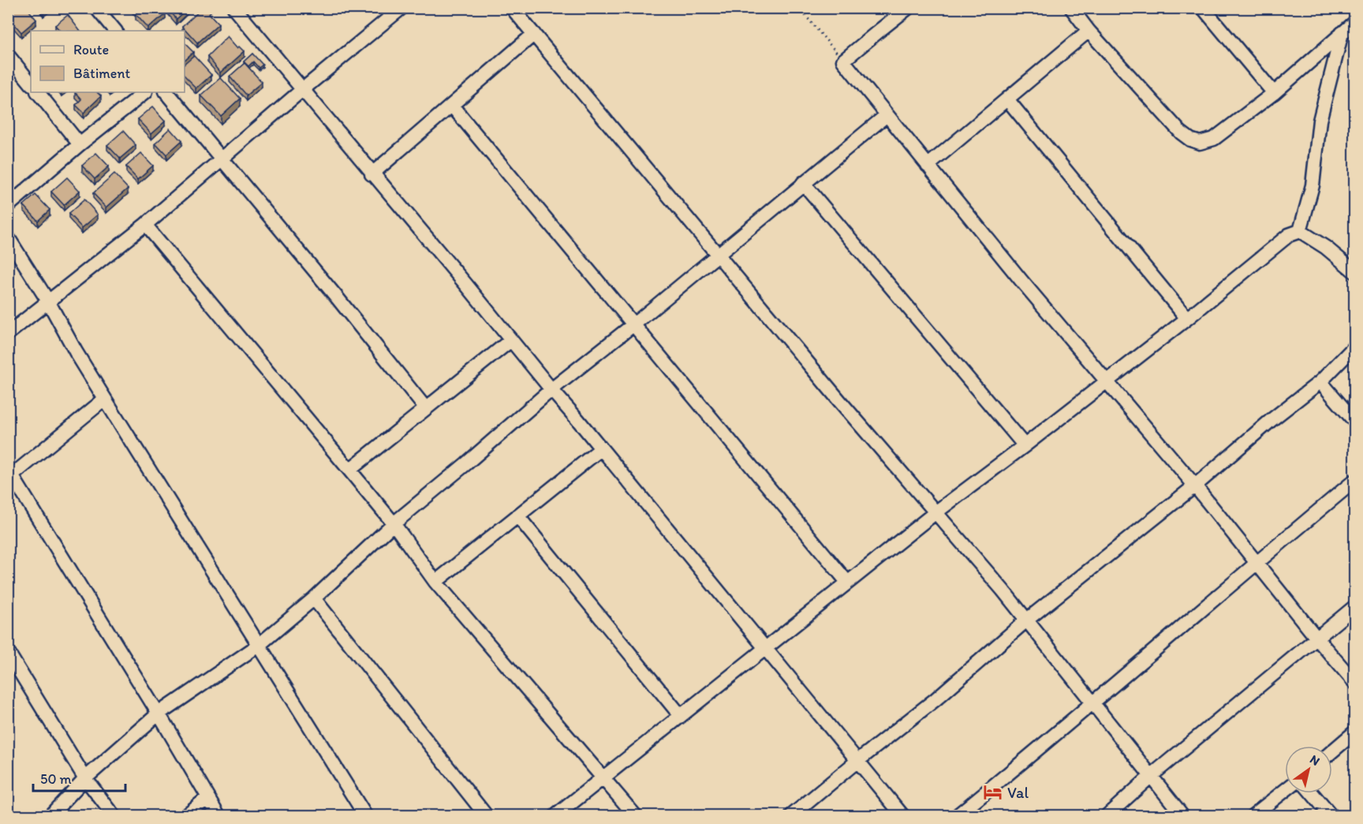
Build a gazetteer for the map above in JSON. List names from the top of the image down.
{
  "places": {
    "hotel": ["Val"]
  },
  "legend": ["Route", "Bâtiment"],
  "scale_bar": "50 m",
  "north": "top right"
}
